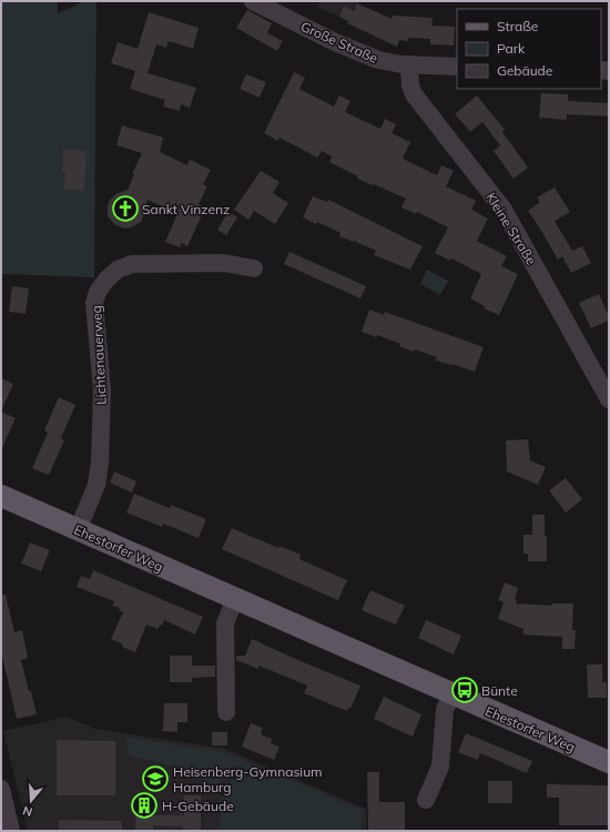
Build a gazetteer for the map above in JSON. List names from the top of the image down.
{
  "streets": {
    "main road": ["Ehestorfer Weg"],
    "street": ["Große Straße", "Kleine Straße", "Lichtenauerweg"]
  },
  "crossings": [
    ["Große Straße", "Kleine Straße"],
    ["Lichtenauerweg", "Ehestorfer Weg"]
  ],
  "places": {
    "church": ["Sankt Vinzenz"],
    "bus stop": ["Bünte"],
    "school or university": ["Heisenberg-Gymnasium Hamburg"],
    "building": ["H-Gebäude"]
  },
  "legend": ["Straße", "Park", "Gebäude"],
  "north": "bottom"
}
